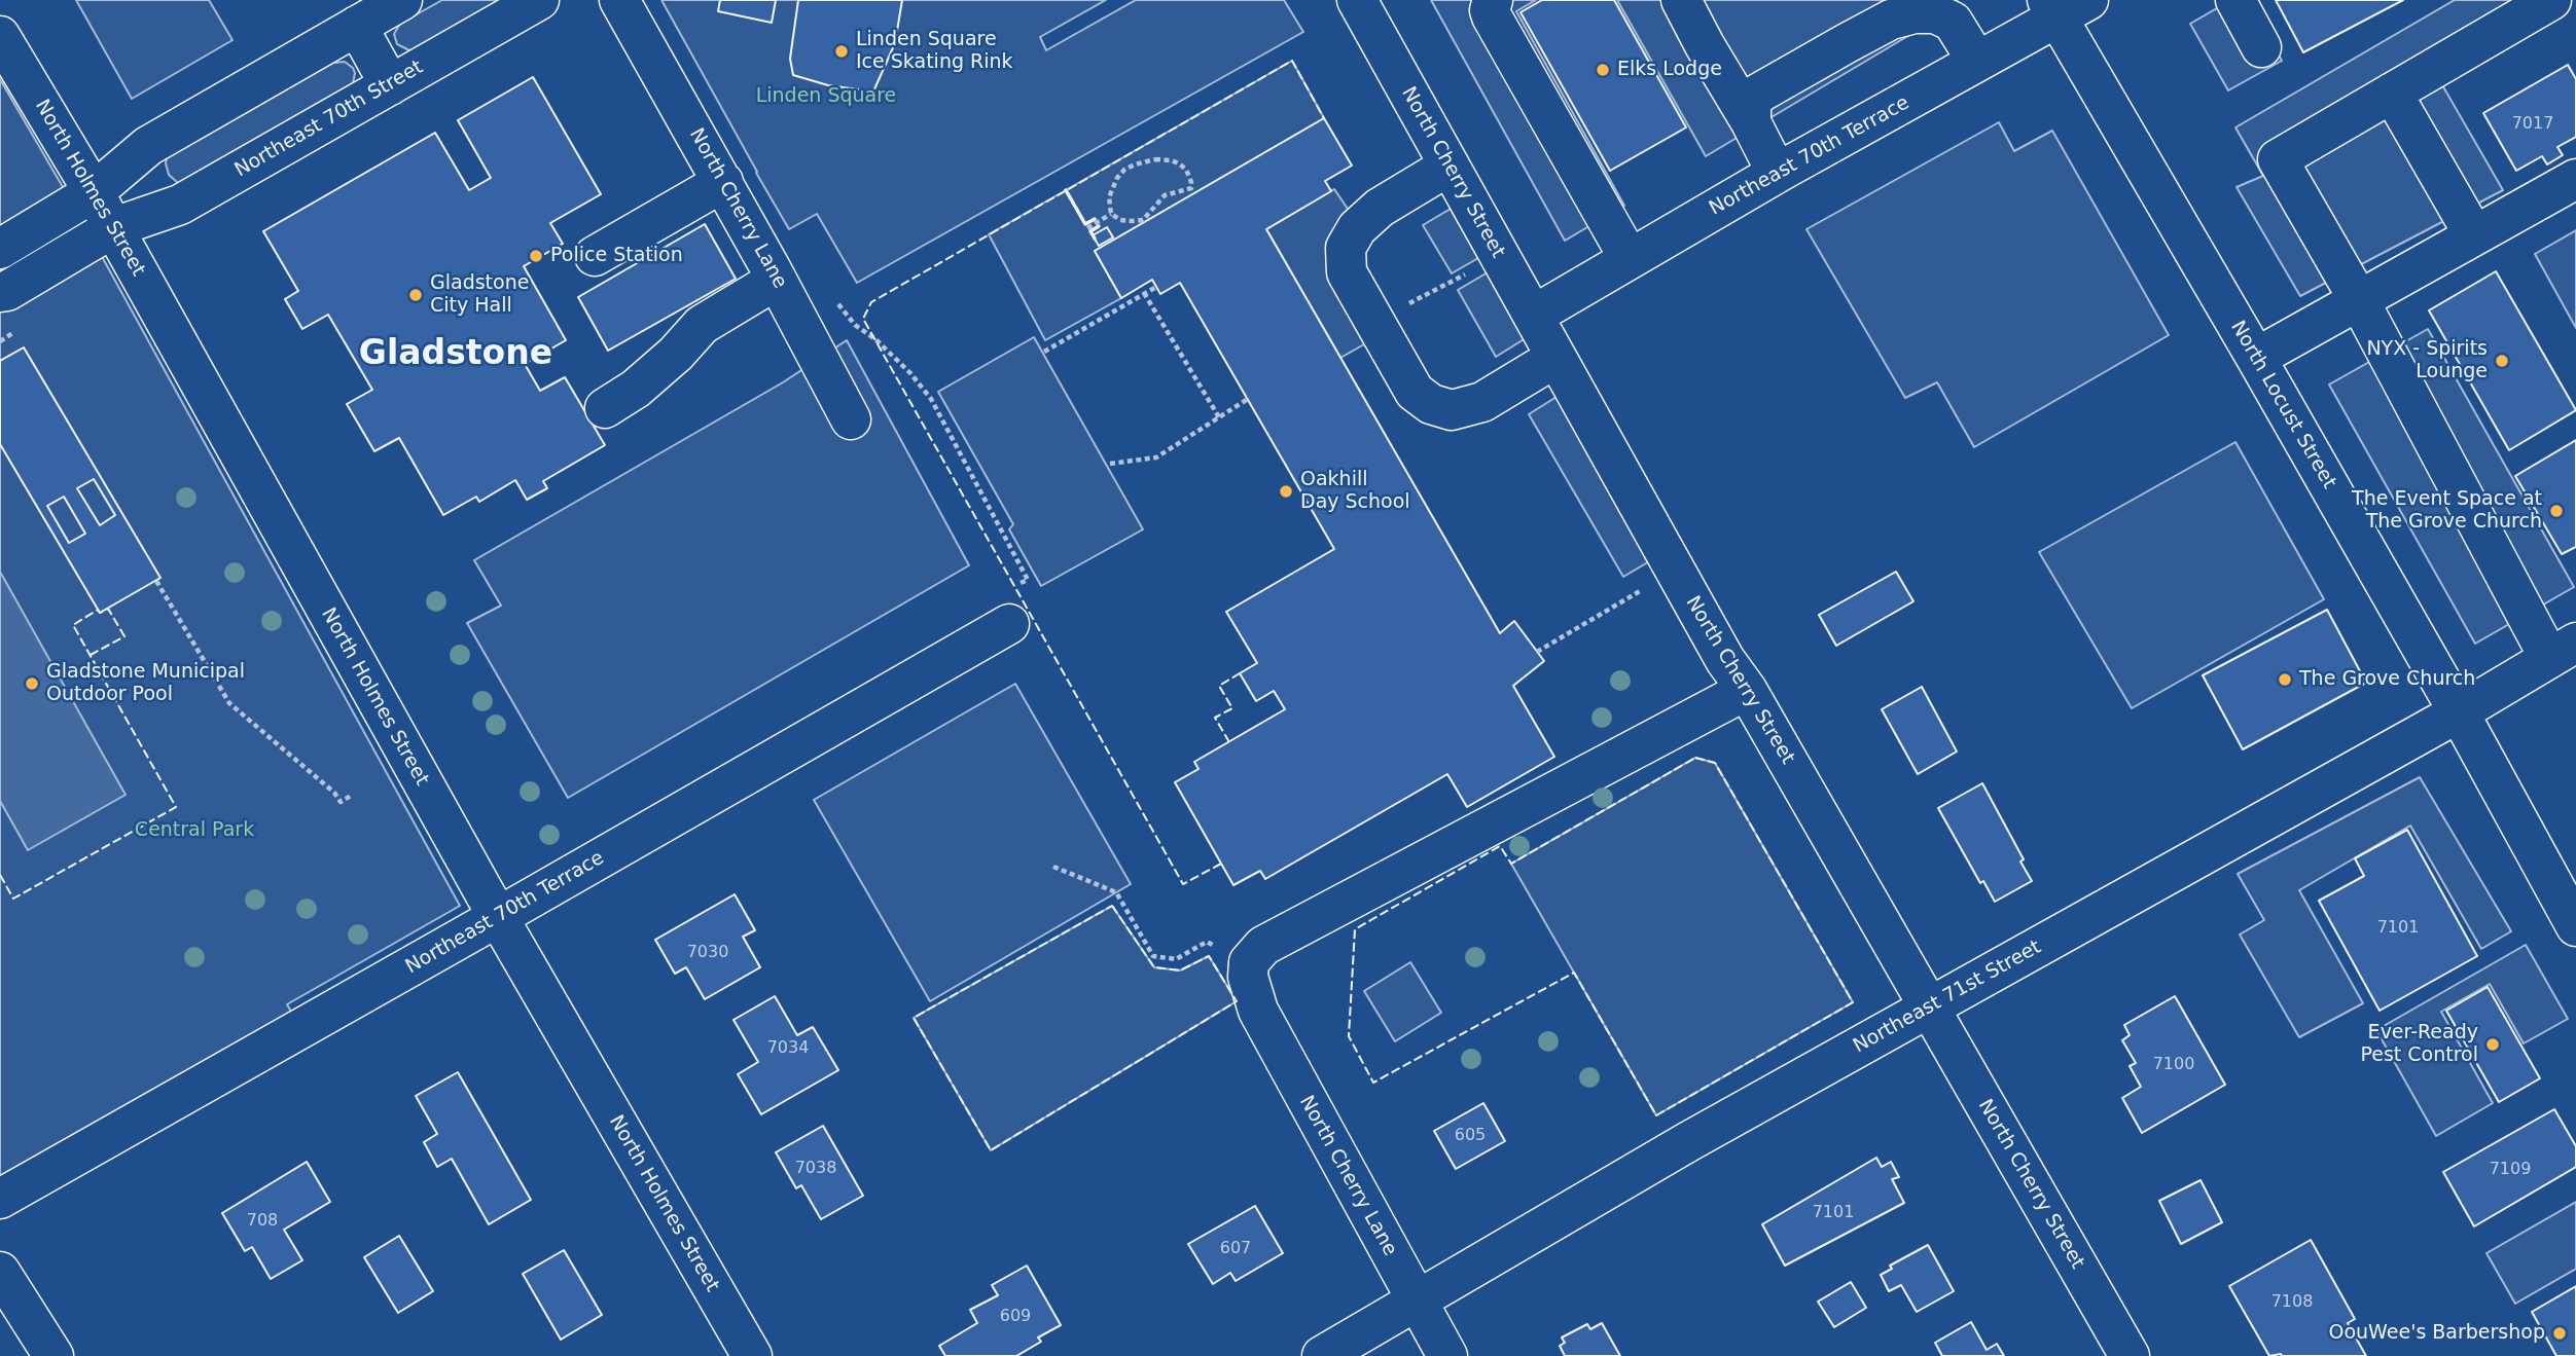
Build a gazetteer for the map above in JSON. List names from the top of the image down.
{
  "streets": {
    "street": [
      "Northeast 70th Street",
      "Northeast 70th Terrace",
      "North Cherry Street",
      "North Holmes Street",
      "North Cherry Lane",
      "North Locust Street",
      "Northeast 71st Street"
    ]
  },
  "crossings": [
    ["Northeast 70th Street", "North Holmes Street"],
    ["Northeast 70th Terrace", "North Cherry Street"],
    ["Northeast 70th Terrace", "North Holmes Street"],
    ["Northeast 70th Terrace", "North Locust Street"],
    ["North Cherry Street", "Northeast 71st Street"],
    ["North Cherry Lane", "Northeast 71st Street"],
    ["North Locust Street", "Northeast 71st Street"]
  ],
  "districts": ["Gladstone"],
  "parks": ["Linden Square", "Central Park"],
  "places": [
    "Linden Square Ice Skating Rink",
    "Elks Lodge",
    "Police Station",
    "Gladstone City Hall",
    "NYX - Spirits Lounge",
    "Oakhill Day School",
    "The Event Space at The Grove Church",
    "The Grove Church",
    "Gladstone Municipal Outdoor Pool",
    "Ever-Ready Pest Control",
    "OouWee's Barbershop"
  ],
  "house_numbers": [
    "7017",
    "7101",
    "7030",
    "7034",
    "7100",
    "605",
    "7038",
    "7109",
    "7101",
    "708",
    "607",
    "7108",
    "609"
  ]
}
